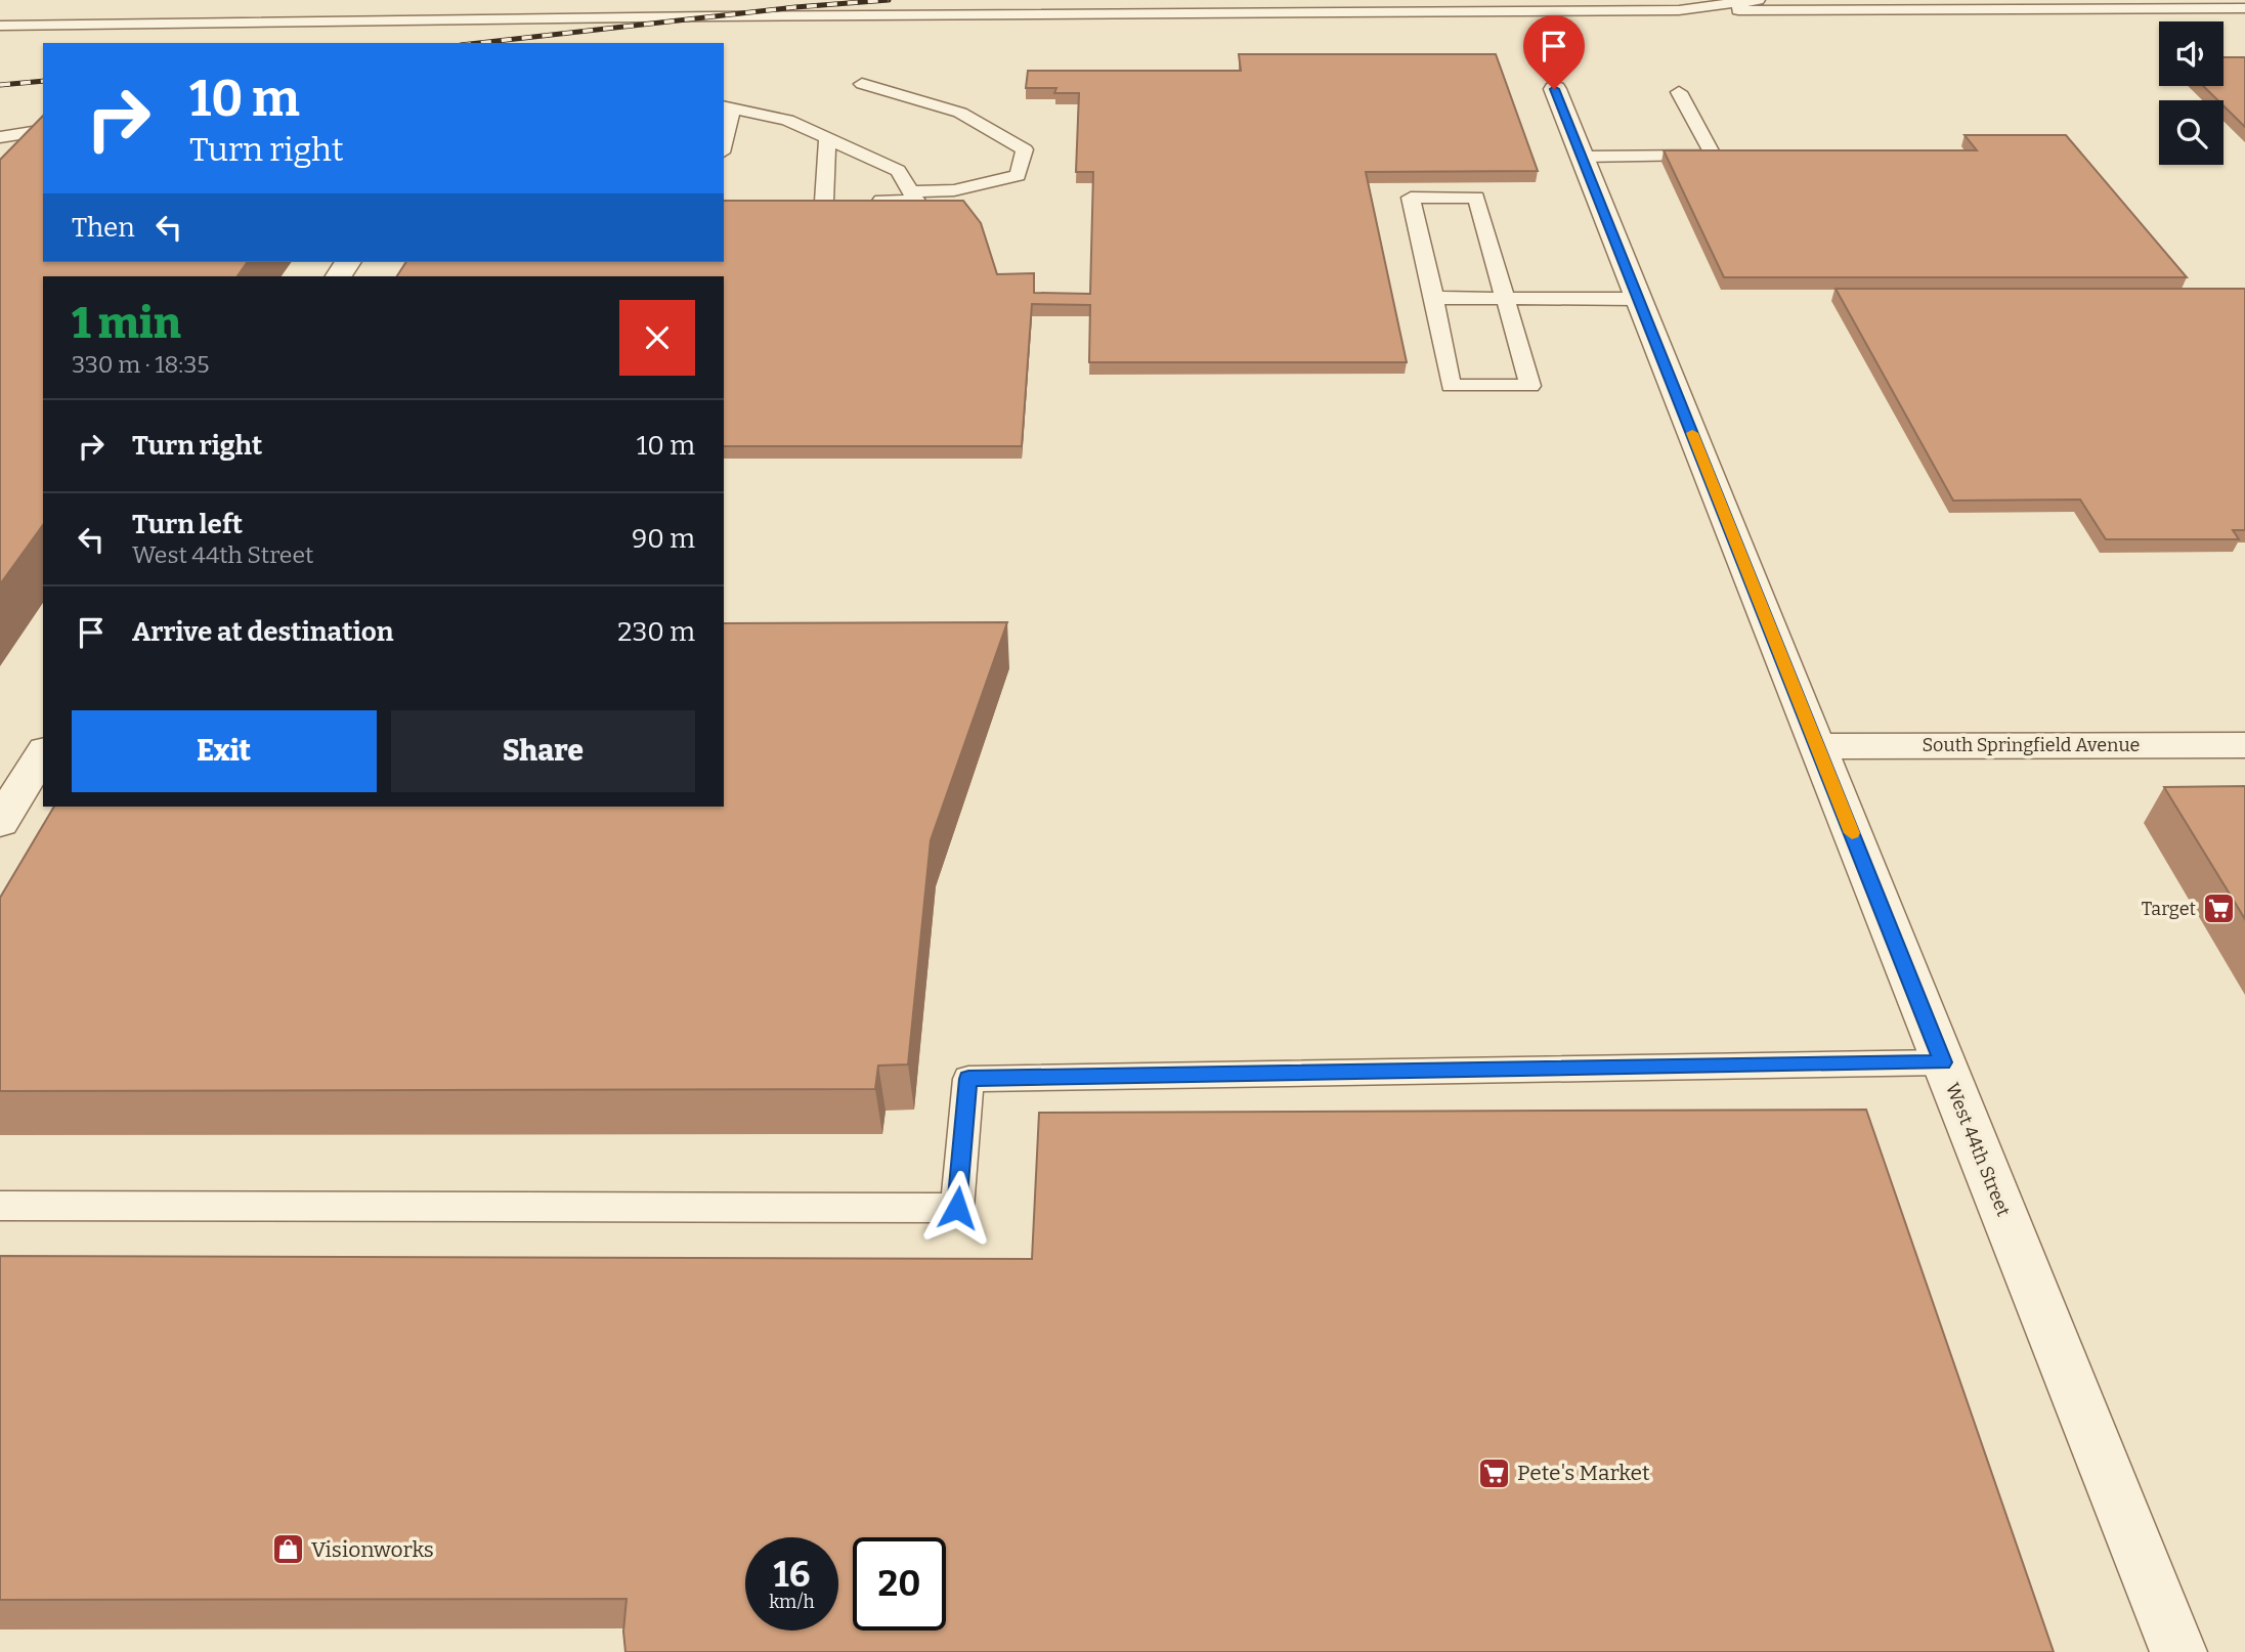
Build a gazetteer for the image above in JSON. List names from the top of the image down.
{
  "streets": {
    "street": ["South Springfield Avenue", "West 44th Street"]
  },
  "crossings": [
    ["South Springfield Avenue", "West 44th Street"]
  ],
  "places": {
    "supermarket": ["Target", "Pete's Market"],
    "shop": ["Visionworks"]
  },
  "page": {
    "turn": ["10 m", "Turn right"],
    "then": "Then",
    "heading": ["1 min", "330 m · 18:35"],
    "list": [
      {
        "name": "Turn right",
        "value": "10 m"
      },
      {
        "name": "Turn left",
        "note": "West 44th Street",
        "value": "90 m"
      },
      {
        "name": "Arrive at destination",
        "value": "230 m"
      }
    ],
    "buttons": ["Exit", "Share"],
    "speed": "16 km/h",
    "limit": "20"
  }
}
